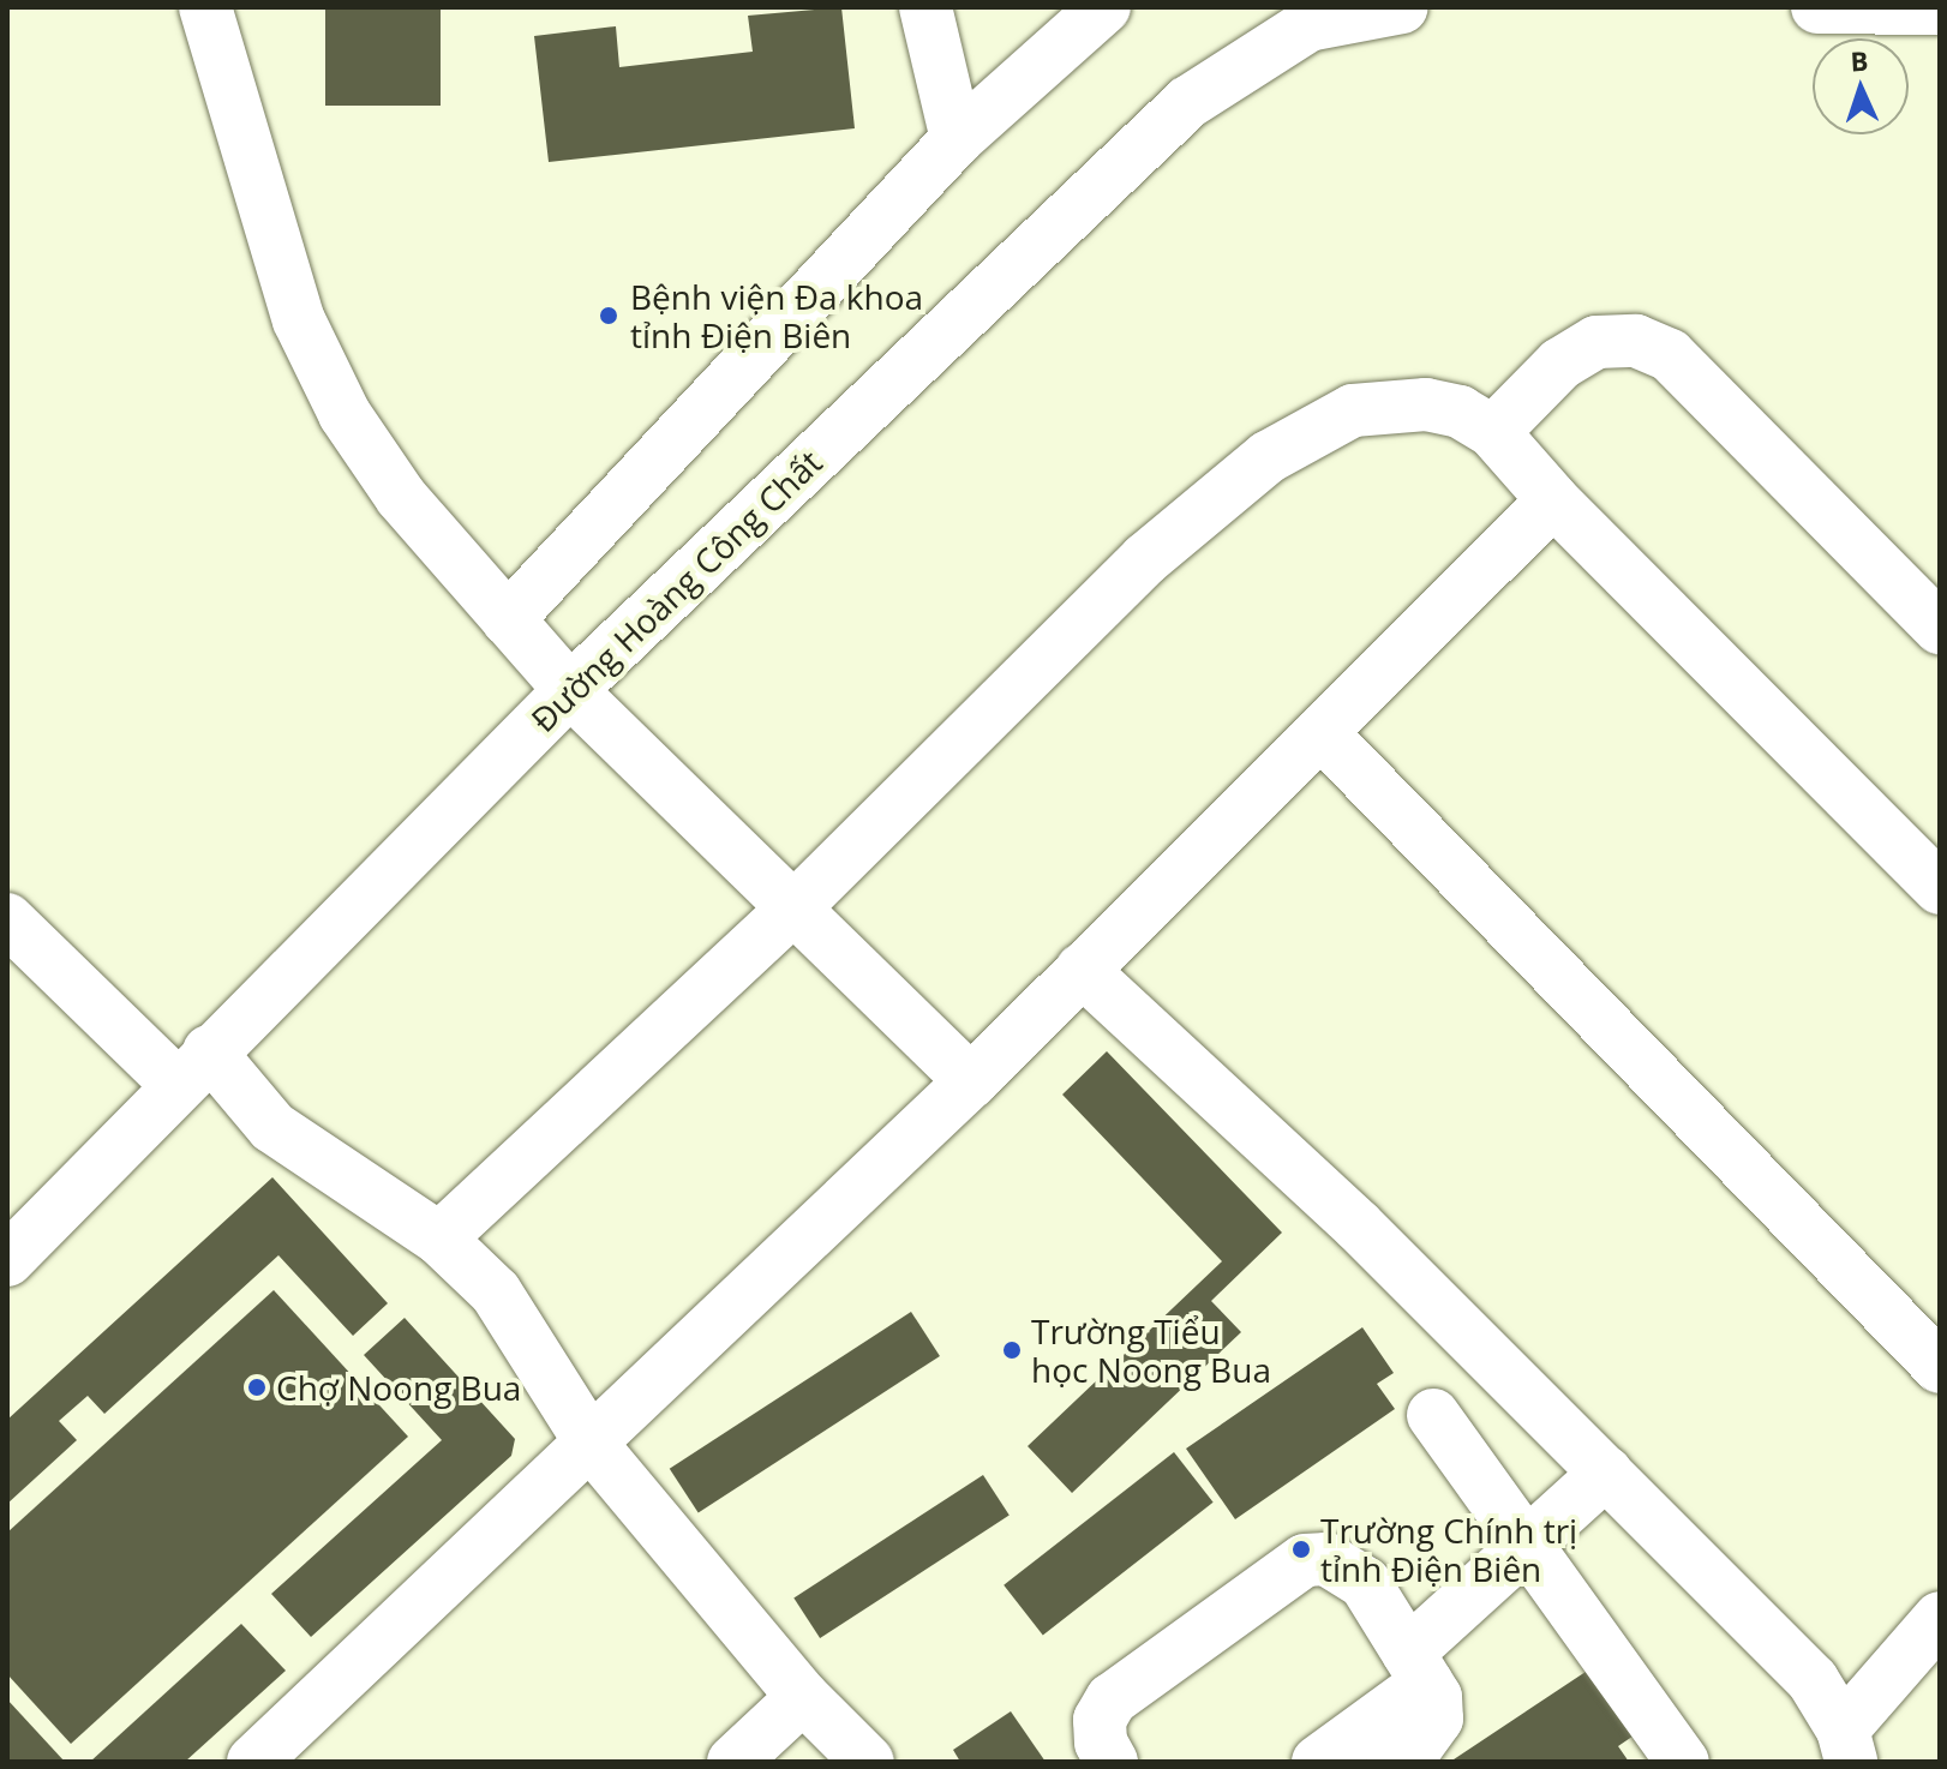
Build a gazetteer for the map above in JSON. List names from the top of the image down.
{
  "streets": {
    "street": ["Đường Hoàng Công Chất"]
  },
  "places": [
    "Bệnh viện Đa khoa tỉnh Điện Biên",
    "Trường Tiểu học Noong Bua",
    "Chợ Noong Bua",
    "Trường Chính trị tỉnh Điện Biên"
  ],
  "north": "top"
}
